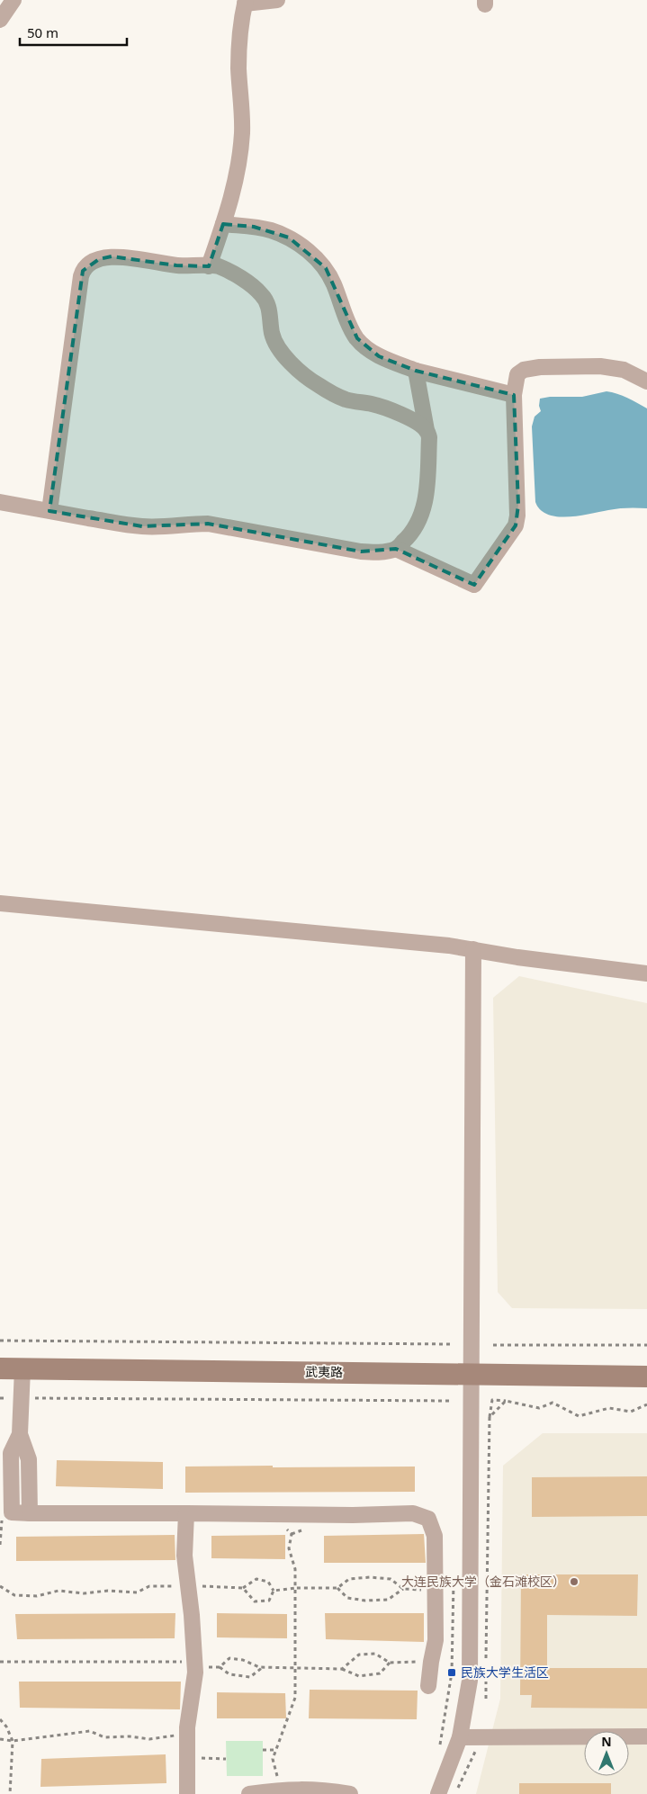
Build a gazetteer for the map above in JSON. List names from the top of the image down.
{
  "streets": {
    "main road": ["武夷路"]
  },
  "places": {
    "other": ["大连民族大学（金石滩校区）"],
    "transit": ["民族大学生活区"]
  },
  "scale_bar": "50 m",
  "north": "top"
}
